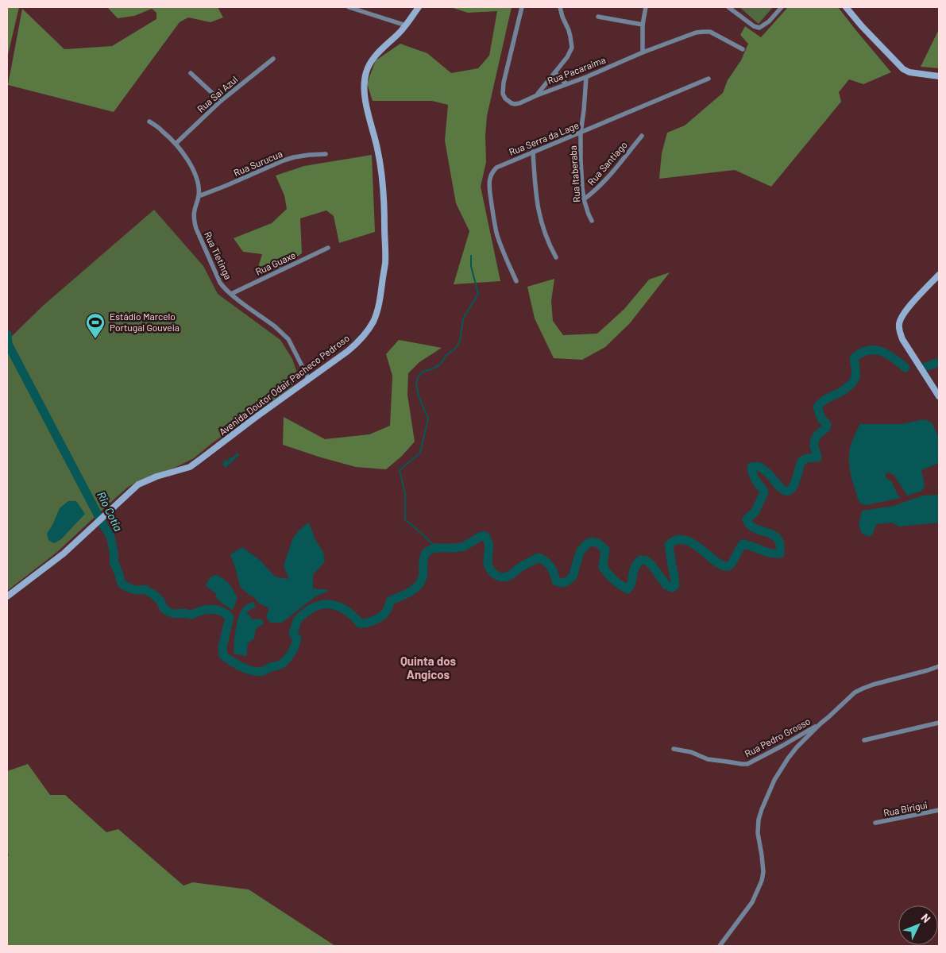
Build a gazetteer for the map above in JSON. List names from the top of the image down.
{
  "streets": {
    "main road": ["Avenida Doutor Odair Pacheco Pedroso"],
    "street": [
      "Rua Pacaraima",
      "Rua Sai Azul",
      "Rua Serra da Lage",
      "Rua Surucua",
      "Rua Santiago",
      "Rua Itaberaba",
      "Rua Tietinga",
      "Rua Guaxe",
      "Rua Pedro Grosso",
      "Rua Birigui"
    ]
  },
  "crossings": [
    ["Rua Pacaraima", "Rua Itaberaba"],
    ["Rua Sai Azul", "Rua Tietinga"],
    ["Rua Serra da Lage", "Rua Itaberaba"],
    ["Rua Surucua", "Rua Tietinga"],
    ["Rua Santiago", "Rua Itaberaba"],
    ["Rua Tietinga", "Rua Guaxe"],
    ["Rua Tietinga", "Avenida Doutor Odair Pacheco Pedroso"]
  ],
  "districts": ["Quinta dos Angicos"],
  "water": ["Rio Cotia"],
  "places": {
    "sports": ["Estádio Marcelo Portugal Gouveia"]
  },
  "north": "top right"
}
